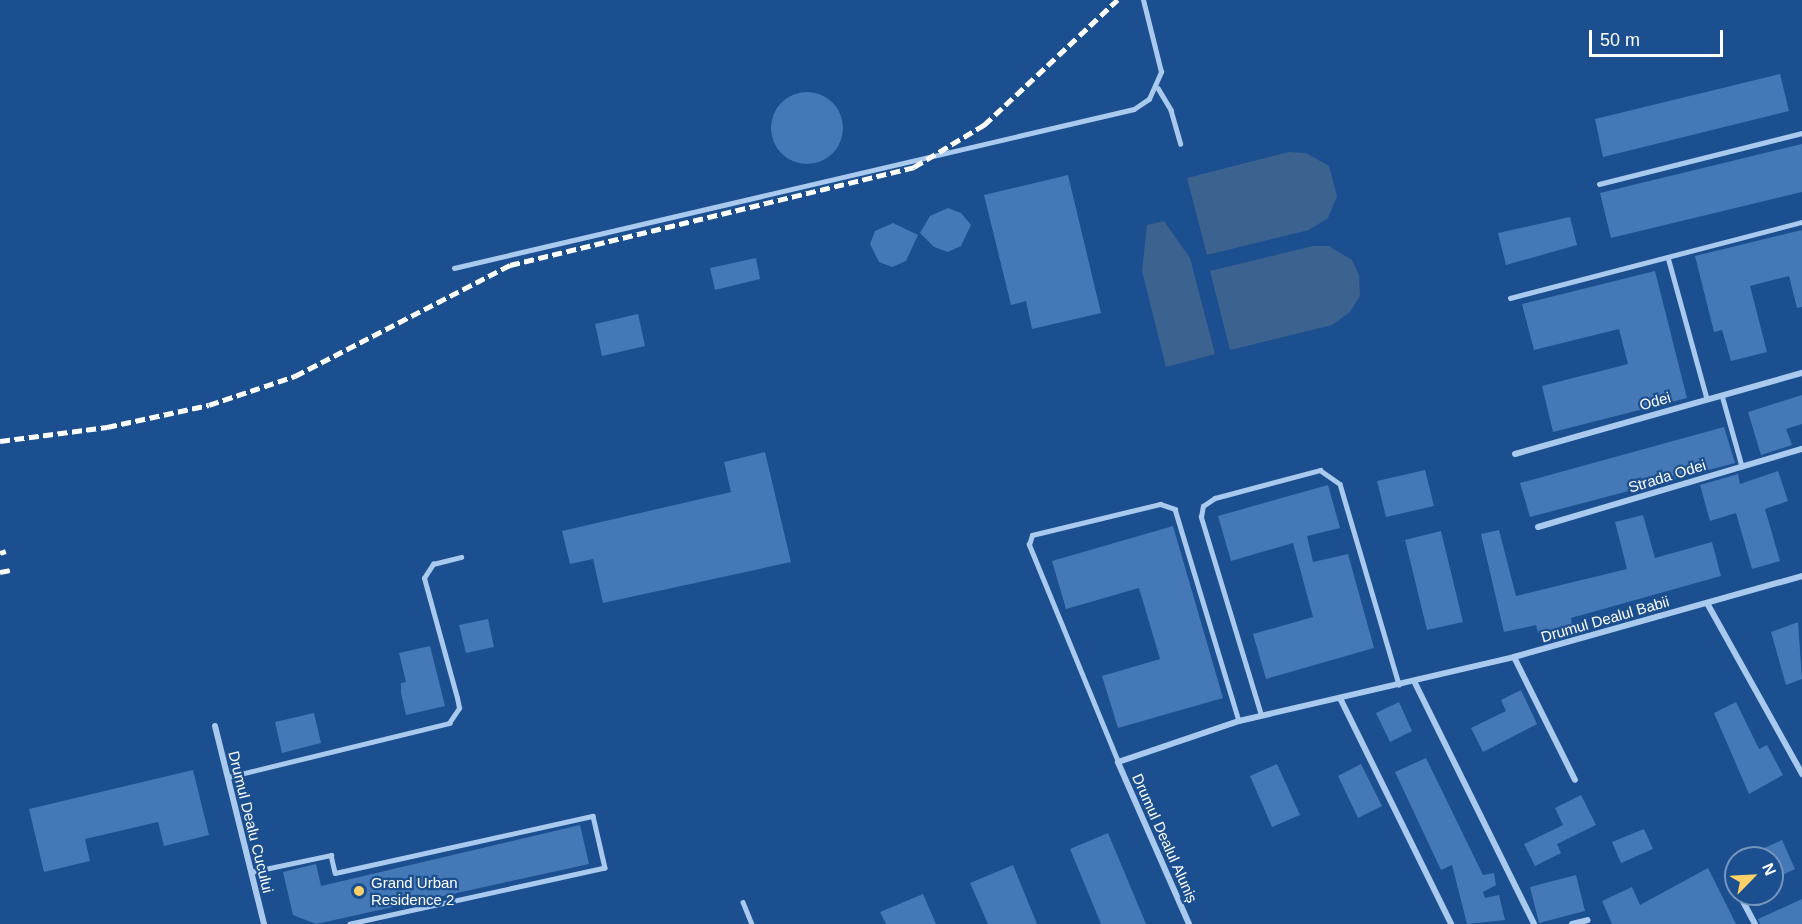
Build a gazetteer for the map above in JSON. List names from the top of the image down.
{
  "streets": {
    "street": [
      "Odei",
      "Strada Odei",
      "Drumul Dealul Babii",
      "Drumul Dealu Cucului",
      "Drumul Dealul Aluniș"
    ]
  },
  "crossings": [
    ["Drumul Dealul Babii", "Drumul Dealul Aluniș"]
  ],
  "places": ["Grand Urban Residence 2"],
  "scale_bar": "50 m",
  "north": "top right"
}
